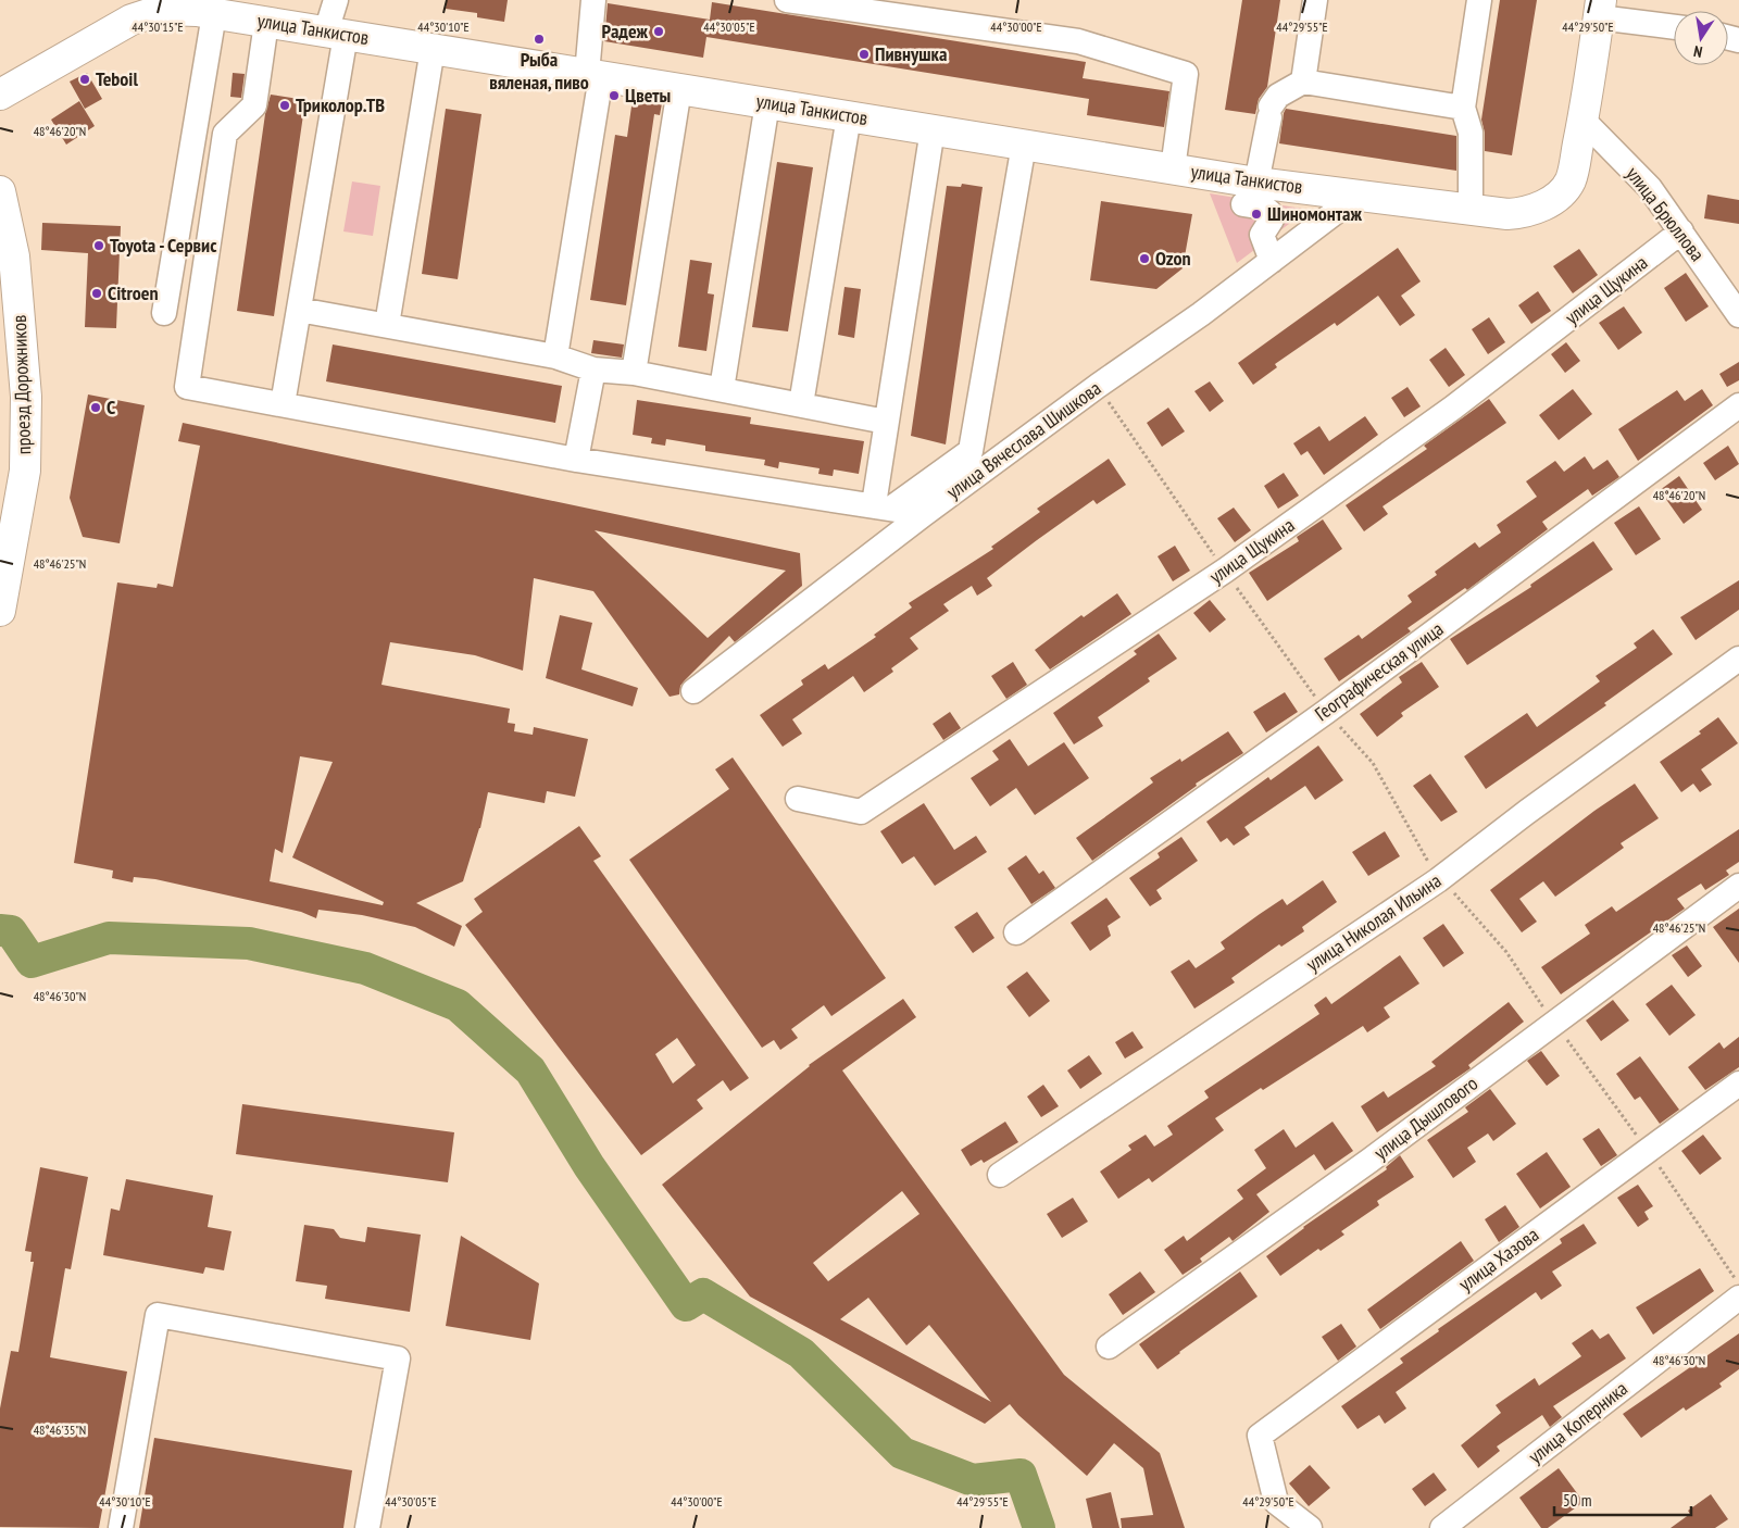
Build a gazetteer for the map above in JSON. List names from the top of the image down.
{
  "streets": {
    "main road": ["улица Танкистов", "проезд Дорожников"],
    "street": [
      "улица Брюллова",
      "улица Щукина",
      "улица Вячеслава Шишкова",
      "Географическая улица",
      "улица Николая Ильина",
      "улица Дышлового",
      "улица Хазова",
      "улица Коперника"
    ]
  },
  "crossings": [
    ["улица Танкистов", "улица Брюллова"],
    ["улица Танкистов", "улица Вячеслава Шишкова"],
    ["улица Брюллова", "улица Щукина"]
  ],
  "places": [
    "Радеж",
    "Рыба вяленая, пиво",
    "Пивнушка",
    "Teboil",
    "Цветы",
    "Триколор.ТВ",
    "Шиномонтаж",
    "Toyota - Сервис",
    "Ozon",
    "Citroen",
    "С"
  ],
  "scale_bar": "50 m",
  "north": "bottom",
  "coordinates": [
    "44°30'15\"E",
    "44°30'10\"E",
    "44°30'05\"E",
    "44°30'00\"E",
    "44°29'55\"E",
    "44°29'50\"E",
    "48°46'20\"N",
    "48°46'25\"N",
    "48°46'30\"N",
    "48°46'35\"N"
  ]
}
